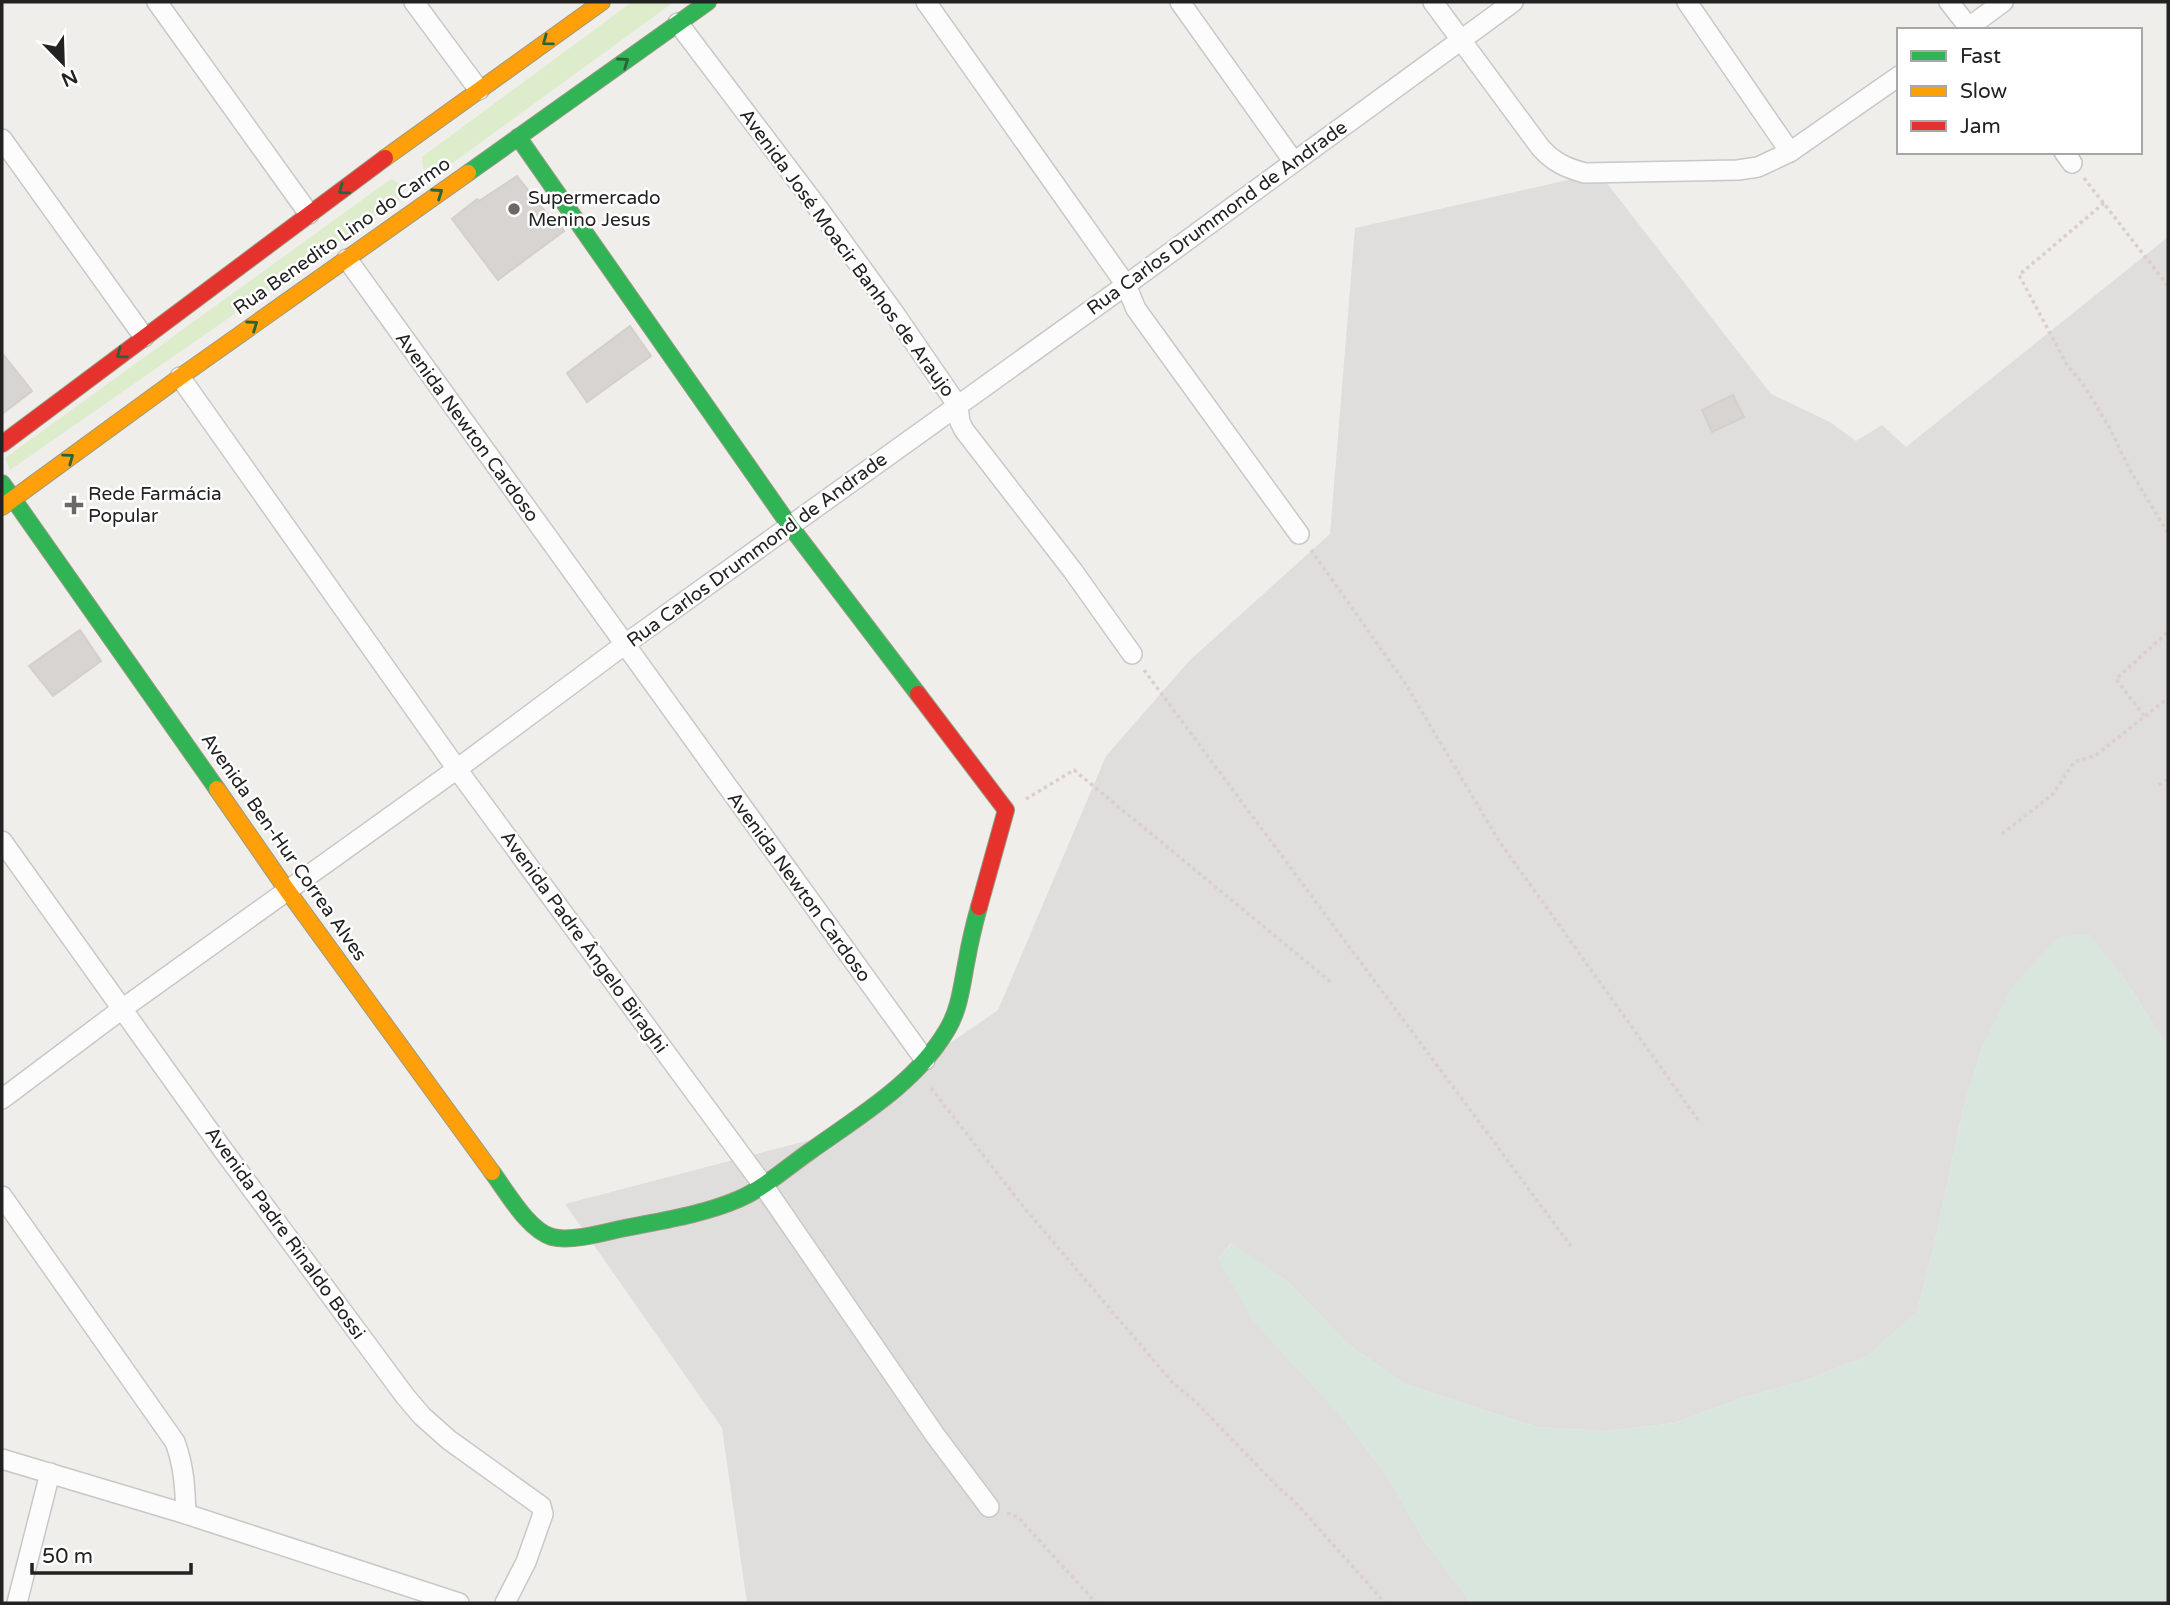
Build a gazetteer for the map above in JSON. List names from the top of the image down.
{
  "streets": {
    "street": [
      "Rua Carlos Drummond de Andrade",
      "Rua Benedito Lino do Carmo",
      "Avenida José Moacir Banhos de Araujo",
      "Avenida Newton Cardoso",
      "Avenida Ben-Hur Correa Alves",
      "Avenida Padre Ângelo Biraghi",
      "Avenida Padre Rinaldo Bossi"
    ]
  },
  "crossings": [
    ["Rua Carlos Drummond de Andrade", "Avenida José Moacir Banhos de Araujo"],
    ["Rua Carlos Drummond de Andrade", "Avenida Newton Cardoso"],
    ["Rua Carlos Drummond de Andrade", "Avenida Ben-Hur Correa Alves"],
    ["Rua Carlos Drummond de Andrade", "Avenida Padre Ângelo Biraghi"],
    ["Rua Carlos Drummond de Andrade", "Avenida Padre Rinaldo Bossi"],
    ["Rua Benedito Lino do Carmo", "Avenida José Moacir Banhos de Araujo"],
    ["Rua Benedito Lino do Carmo", "Avenida Newton Cardoso"],
    ["Rua Benedito Lino do Carmo", "Avenida Ben-Hur Correa Alves"],
    ["Rua Benedito Lino do Carmo", "Avenida Padre Ângelo Biraghi"],
    ["Avenida Newton Cardoso", "Avenida Ben-Hur Correa Alves"],
    ["Avenida Ben-Hur Correa Alves", "Avenida Padre Ângelo Biraghi"]
  ],
  "places": {
    "other": ["Supermercado Menino Jesus"],
    "health": ["Rede Farmácia Popular"]
  },
  "legend": ["Fast", "Slow", "Jam"],
  "scale_bar": "50 m",
  "north": "bottom right"
}
